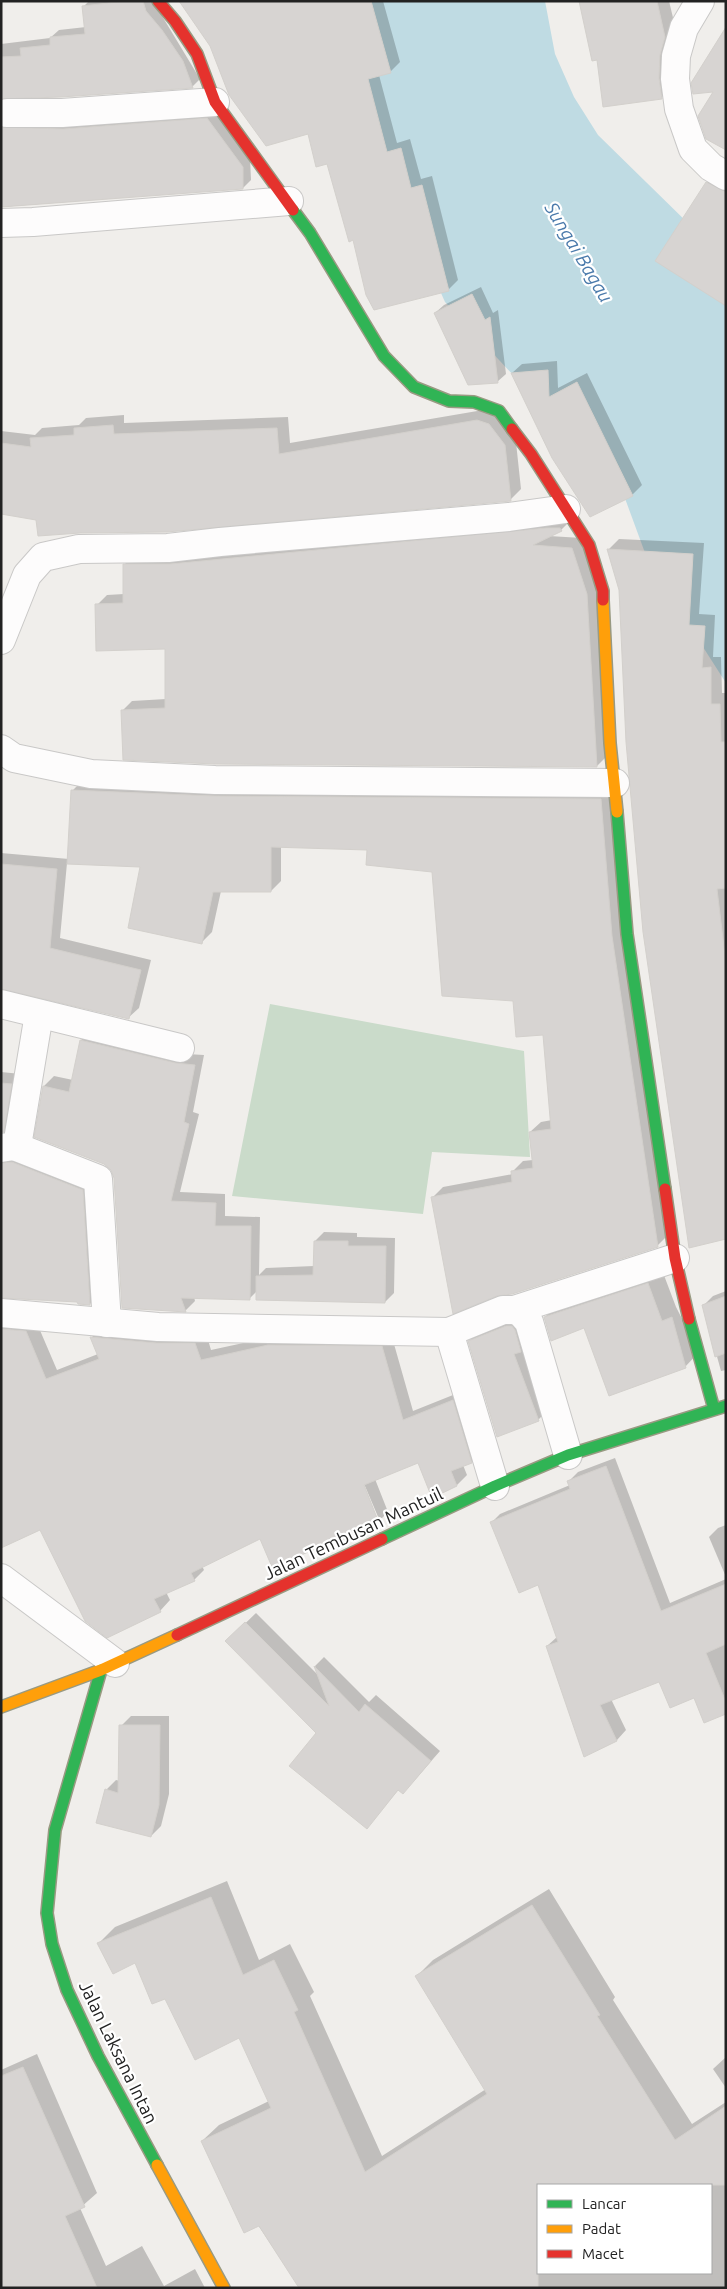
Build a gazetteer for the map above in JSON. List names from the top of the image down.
{
  "streets": {
    "street": ["Jalan Tembusan Mantuil", "Jalan Laksana Intan"]
  },
  "crossings": [
    ["Jalan Tembusan Mantuil", "Jalan Laksana Intan"]
  ],
  "water": ["Sungai Bagau"],
  "legend": ["Lancar", "Padat", "Macet"]
}
